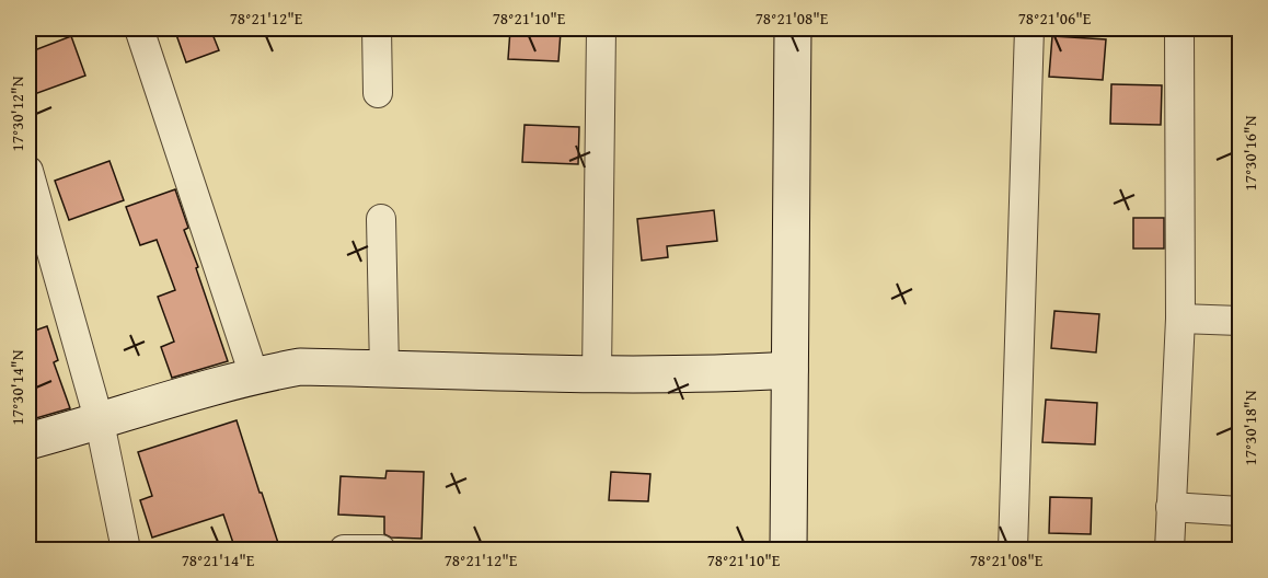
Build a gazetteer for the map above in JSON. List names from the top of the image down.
{
  "coordinates": [
    "78°21'12\"E",
    "78°21'10\"E",
    "78°21'08\"E",
    "78°21'06\"E",
    "17°30'12\"N",
    "17°30'16\"N",
    "17°30'14\"N",
    "17°30'18\"N",
    "78°21'14\"E"
  ]
}
